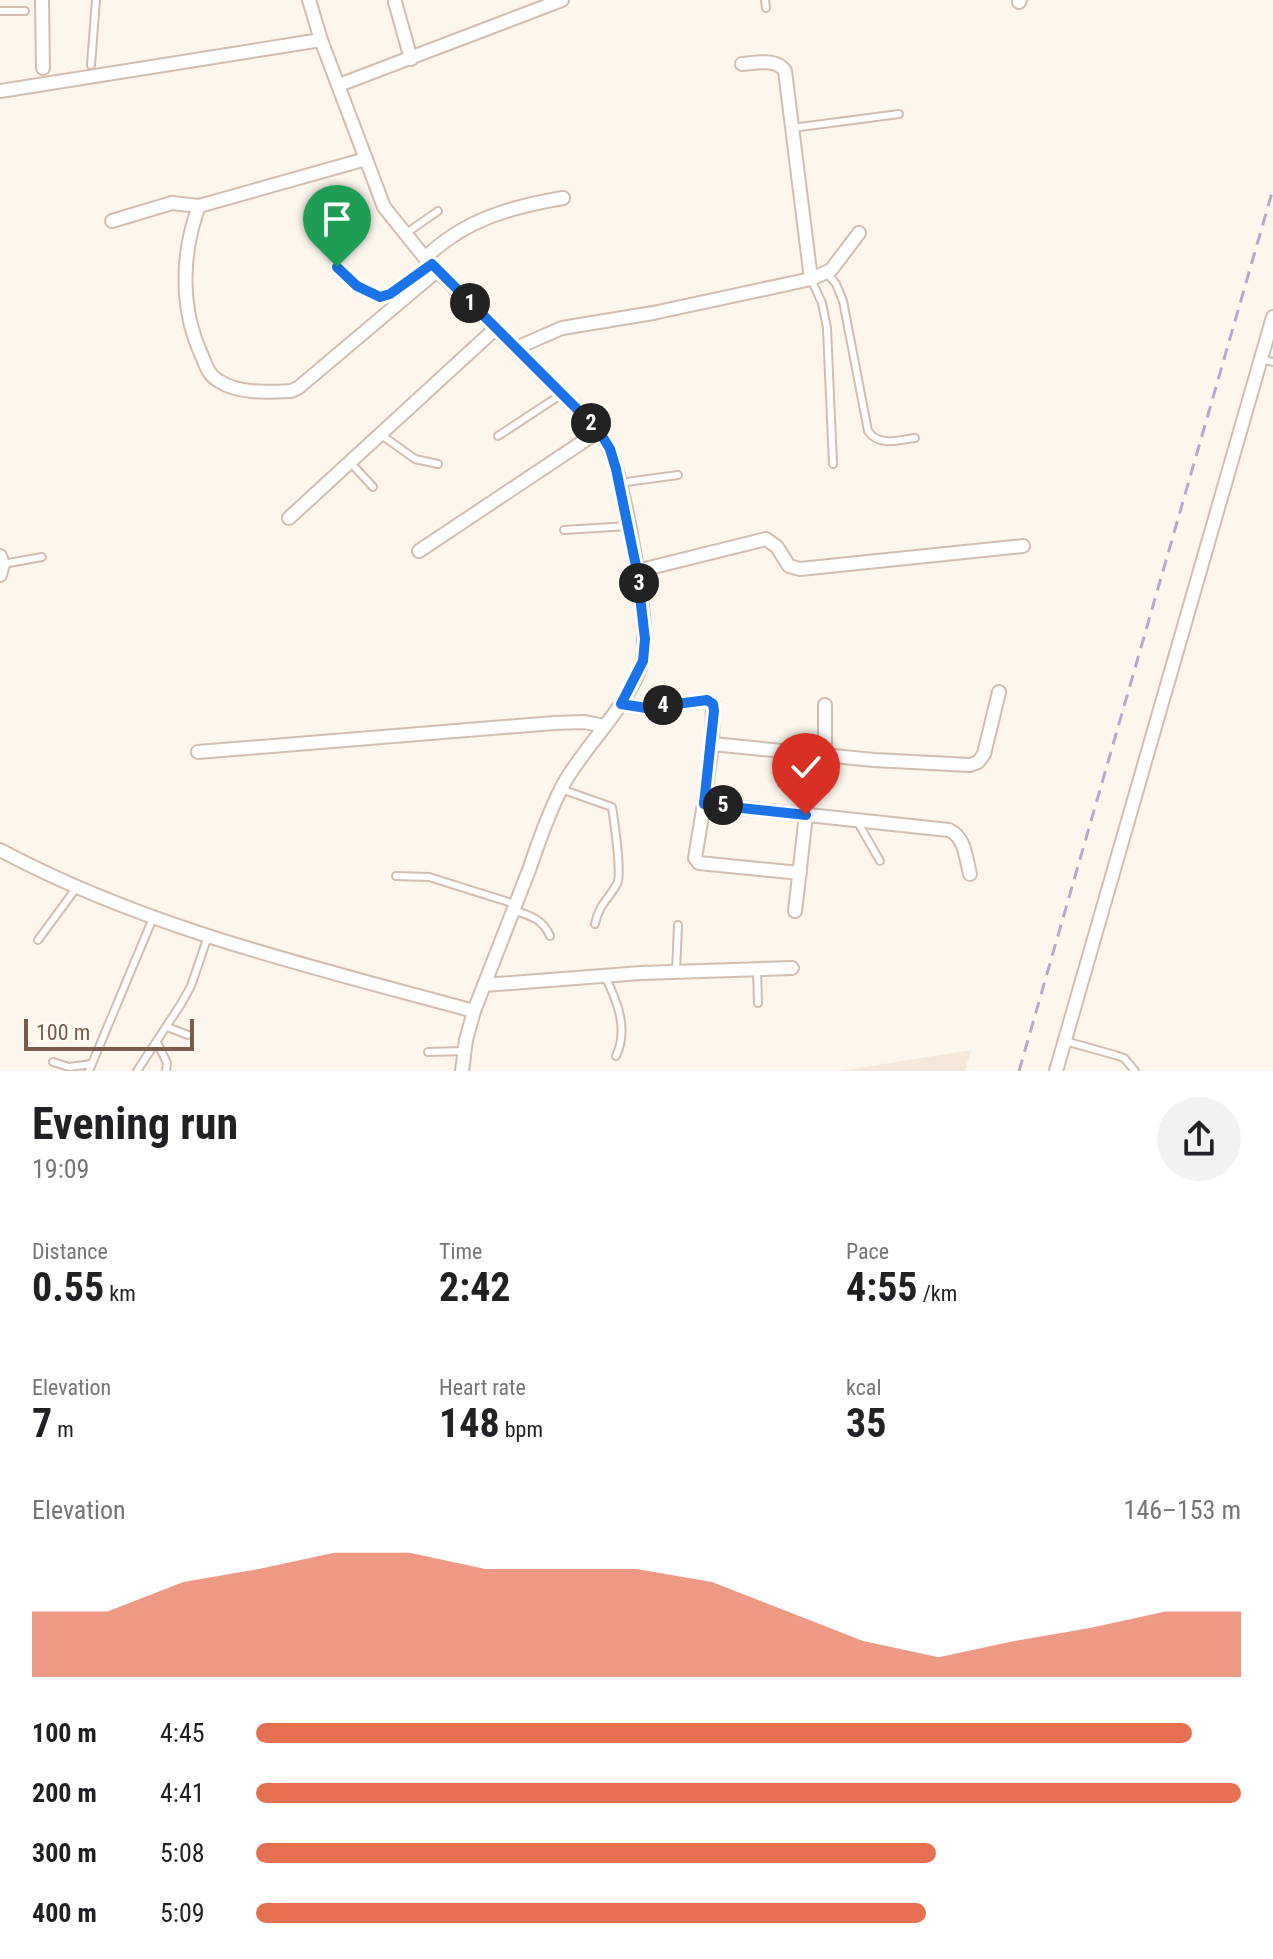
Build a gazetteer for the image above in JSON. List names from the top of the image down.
{
  "scale_bar": "100 m",
  "page": {
    "pins": [
      "1",
      "2",
      "3",
      "4",
      "5"
    ],
    "scale": "100 m",
    "heading": ["Evening run", "19:09"],
    "stats": [
      ["Distance", "0.55 km"],
      ["Time", "2:42"],
      ["Pace", "4:55 /km"],
      ["Elevation", "7 m"],
      ["Heart rate", "148 bpm"],
      ["kcal", "35"]
    ],
    "chart": ["Elevation", "146–153 m"],
    "list": [
      {
        "name": "100 m",
        "note": "4:45"
      },
      {
        "name": "200 m",
        "note": "4:41"
      },
      {
        "name": "300 m",
        "note": "5:08"
      },
      {
        "name": "400 m",
        "note": "5:09"
      }
    ]
  }
}
